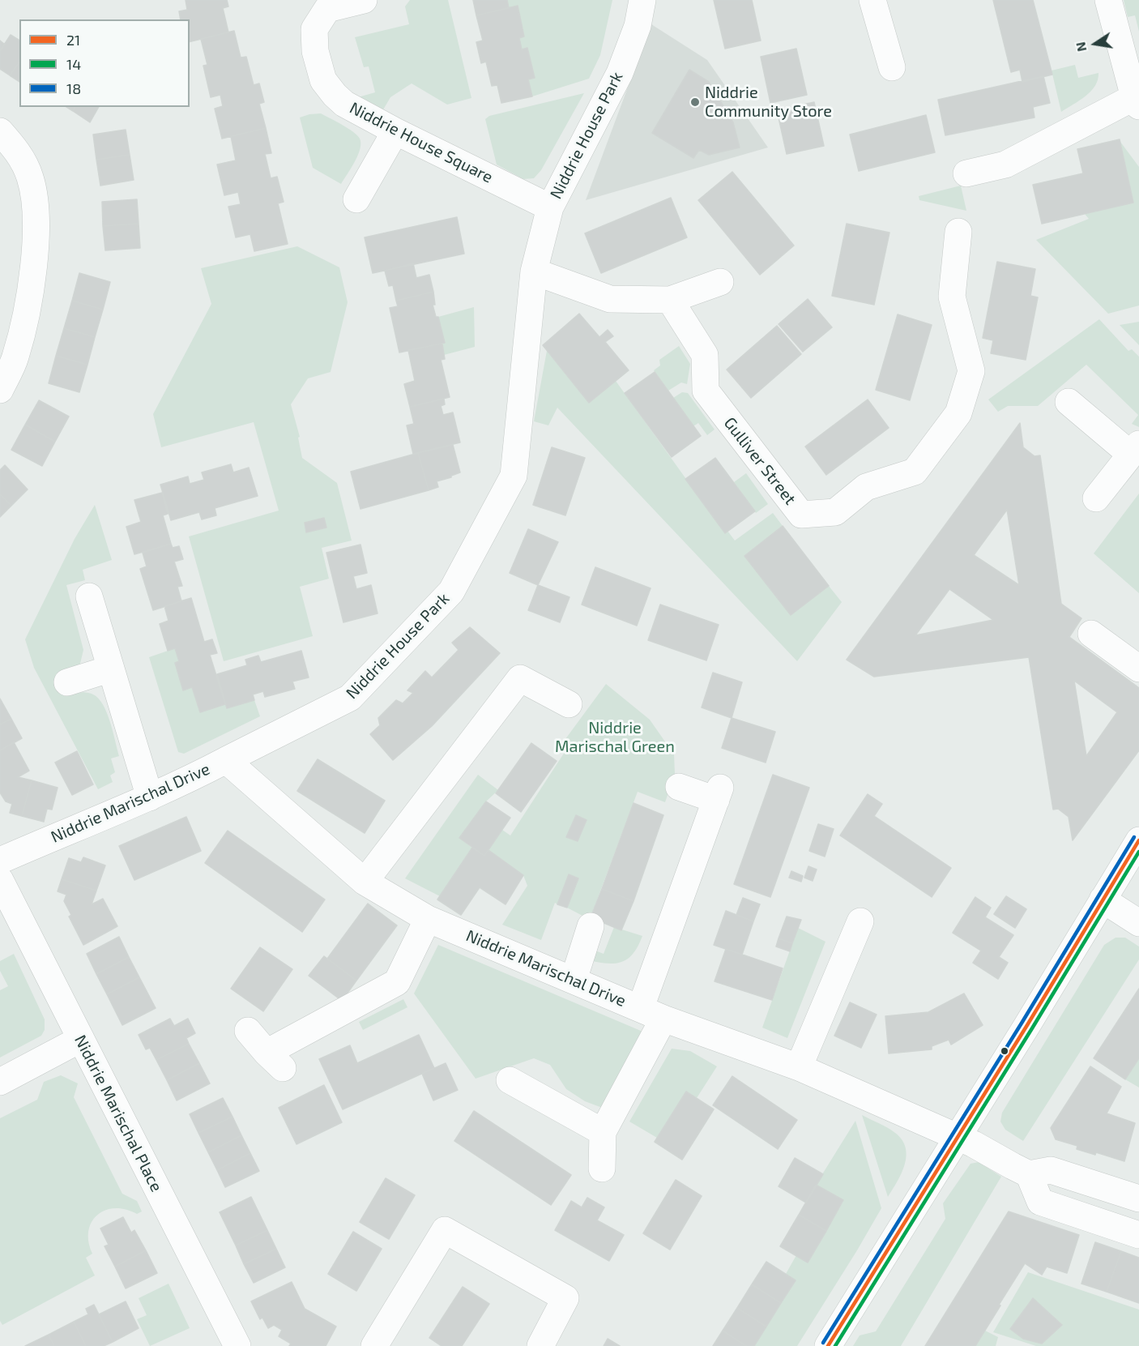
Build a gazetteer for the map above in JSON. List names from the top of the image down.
{
  "streets": {
    "street": [
      "Niddrie House Park",
      "Niddrie House Square",
      "Gulliver Street",
      "Niddrie Marischal Drive",
      "Niddrie Marischal Place"
    ]
  },
  "crossings": [
    ["Niddrie House Park", "Niddrie House Square"],
    ["Niddrie House Park", "Niddrie Marischal Drive"]
  ],
  "parks": ["Niddrie Marischal Green"],
  "places": ["Niddrie Community Store"],
  "lines": ["transit line 18", "transit line 21", "transit line 14"],
  "legend": ["21", "14", "18"],
  "north": "left"
}
